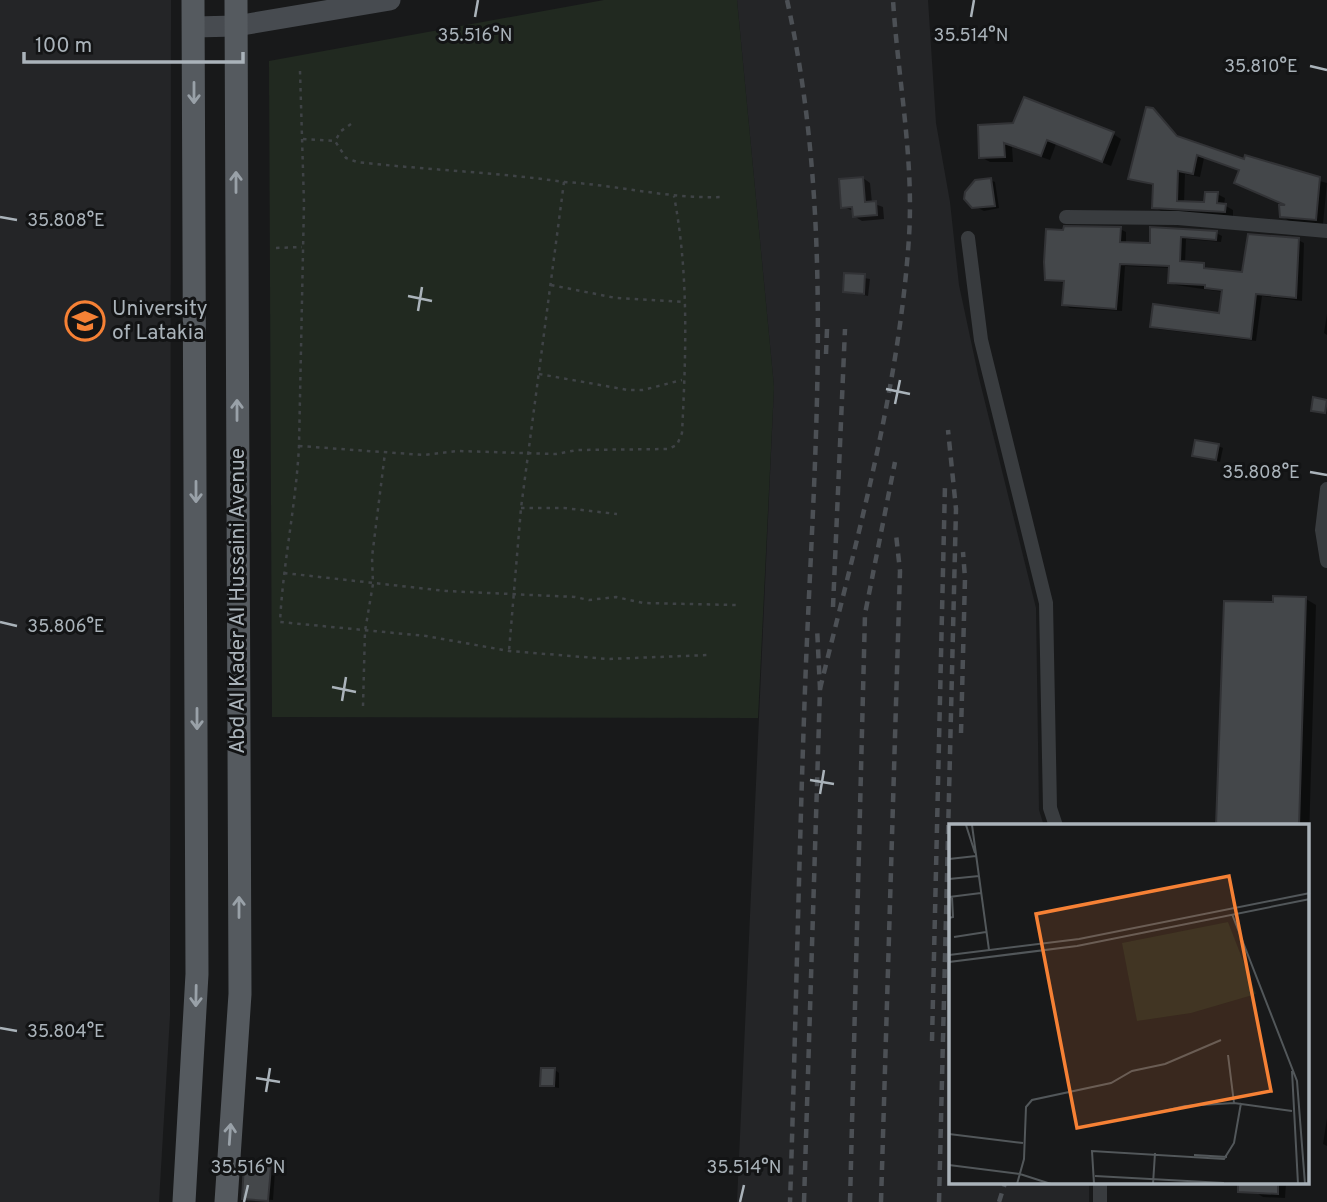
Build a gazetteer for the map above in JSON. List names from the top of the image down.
{
  "streets": {
    "main road": ["Abd Al Kader Al Hussaini Avenue"]
  },
  "places": {
    "school or university": ["University of Latakia"]
  },
  "scale_bar": "100 m",
  "coordinates": [
    "35.516°N",
    "35.514°N",
    "35.810°E",
    "35.808°E",
    "35.806°E",
    "35.804°E"
  ]
}
